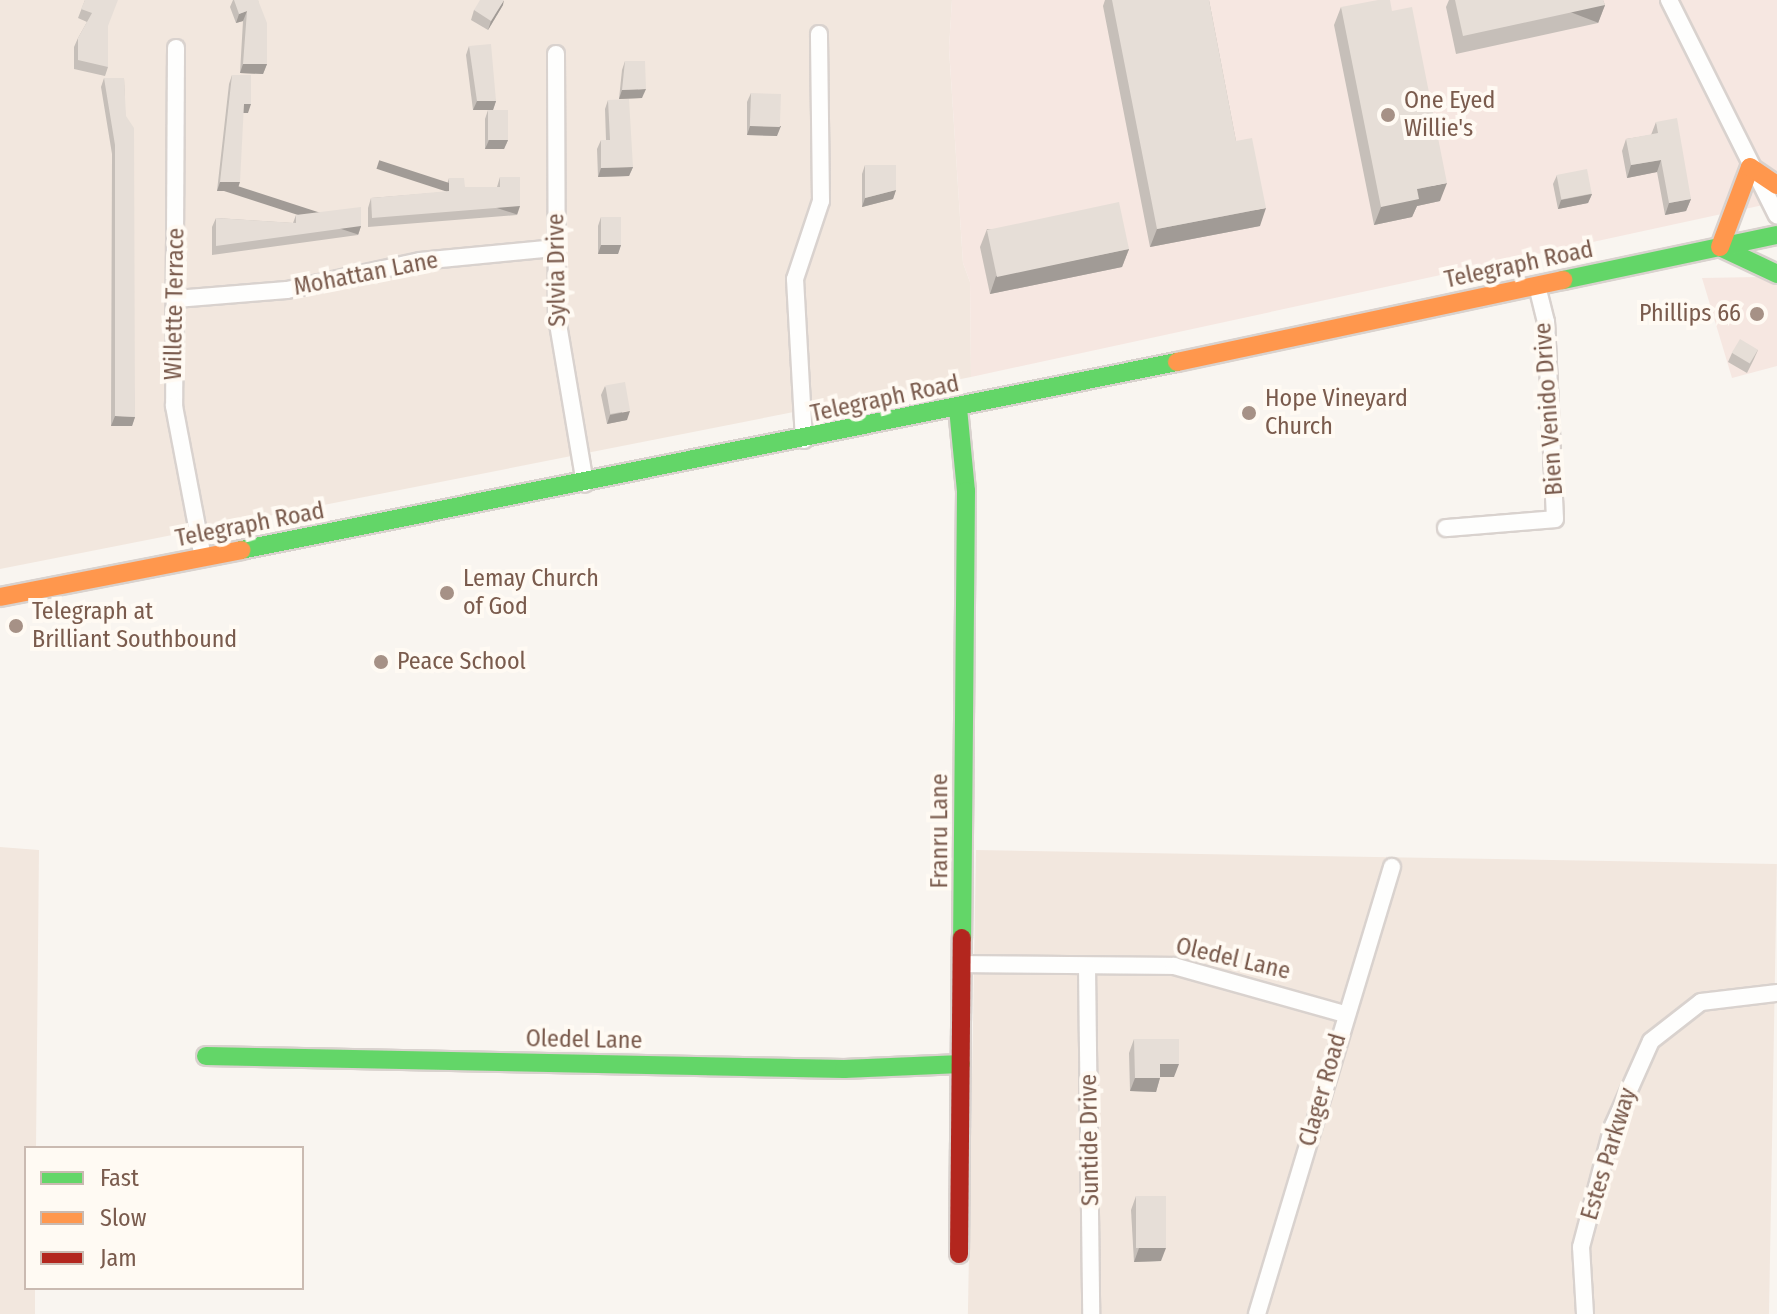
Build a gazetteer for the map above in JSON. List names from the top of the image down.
{
  "streets": {
    "main road": ["Telegraph Road", "Franru Lane", "Oledel Lane"],
    "street": [
      "Sylvia Drive",
      "Mohattan Lane",
      "Willette Terrace",
      "Bien Venido Drive",
      "Clager Road",
      "Suntide Drive",
      "Estes Parkway"
    ]
  },
  "crossings": [
    ["Telegraph Road", "Sylvia Drive"],
    ["Telegraph Road", "Willette Terrace"],
    ["Telegraph Road", "Bien Venido Drive"],
    ["Telegraph Road", "Franru Lane"],
    ["Sylvia Drive", "Mohattan Lane"],
    ["Mohattan Lane", "Willette Terrace"],
    ["Franru Lane", "Oledel Lane"],
    ["Oledel Lane", "Clager Road"],
    ["Oledel Lane", "Suntide Drive"]
  ],
  "places": [
    "One Eyed Willie's",
    "Phillips 66",
    "Hope Vineyard Church",
    "Lemay Church of God",
    "Telegraph at Brilliant Southbound",
    "Peace School"
  ],
  "legend": ["Fast", "Slow", "Jam"]
}
